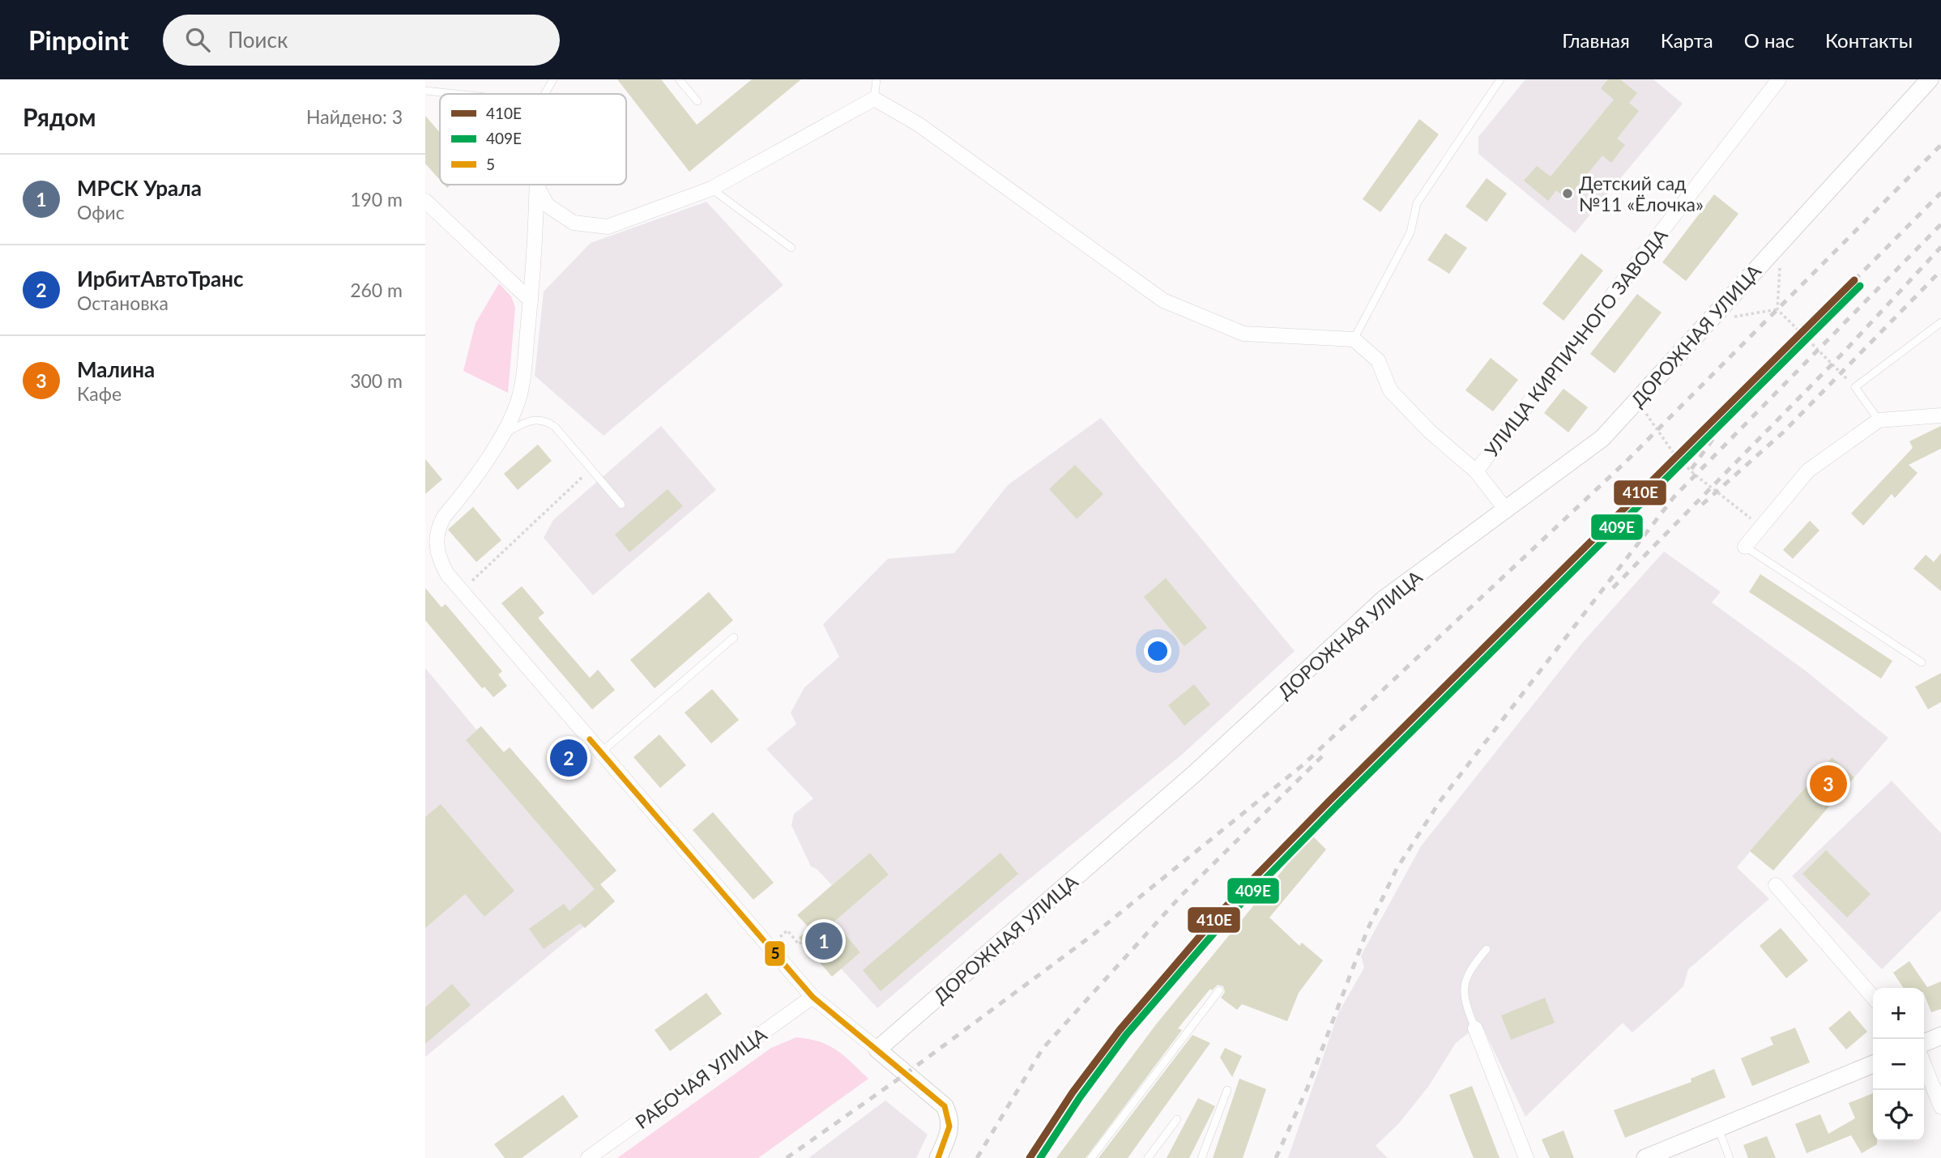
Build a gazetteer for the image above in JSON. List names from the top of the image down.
{
  "streets": {
    "street": ["ДОРОЖНАЯ УЛИЦА", "УЛИЦА КИРПИЧНОГО ЗАВОДА", "РАБОЧАЯ УЛИЦА"]
  },
  "places": ["Детский сад №11 «Ёлочка»"],
  "lines": ["transit line 410E", "transit line 409E", "transit line 5"],
  "legend": ["410E", "409E", "5"],
  "page": {
    "header": "Pinpoint",
    "search": "Поиск",
    "nav": [
      "Главная",
      "Карта",
      "О нас",
      "Контакты"
    ],
    "heading": ["Рядом", "Найдено: 3"],
    "list": [
      {
        "mark": "1",
        "name": "МРСК Урала",
        "note": "Офис",
        "value": "190 m"
      },
      {
        "mark": "2",
        "name": "ИрбитАвтоТранс",
        "note": "Остановка",
        "value": "260 m"
      },
      {
        "mark": "3",
        "name": "Малина",
        "note": "Кафе",
        "value": "300 m"
      }
    ],
    "pins": ["2", "3", "1"],
    "map_buttons": ["+", "−"]
  }
}
